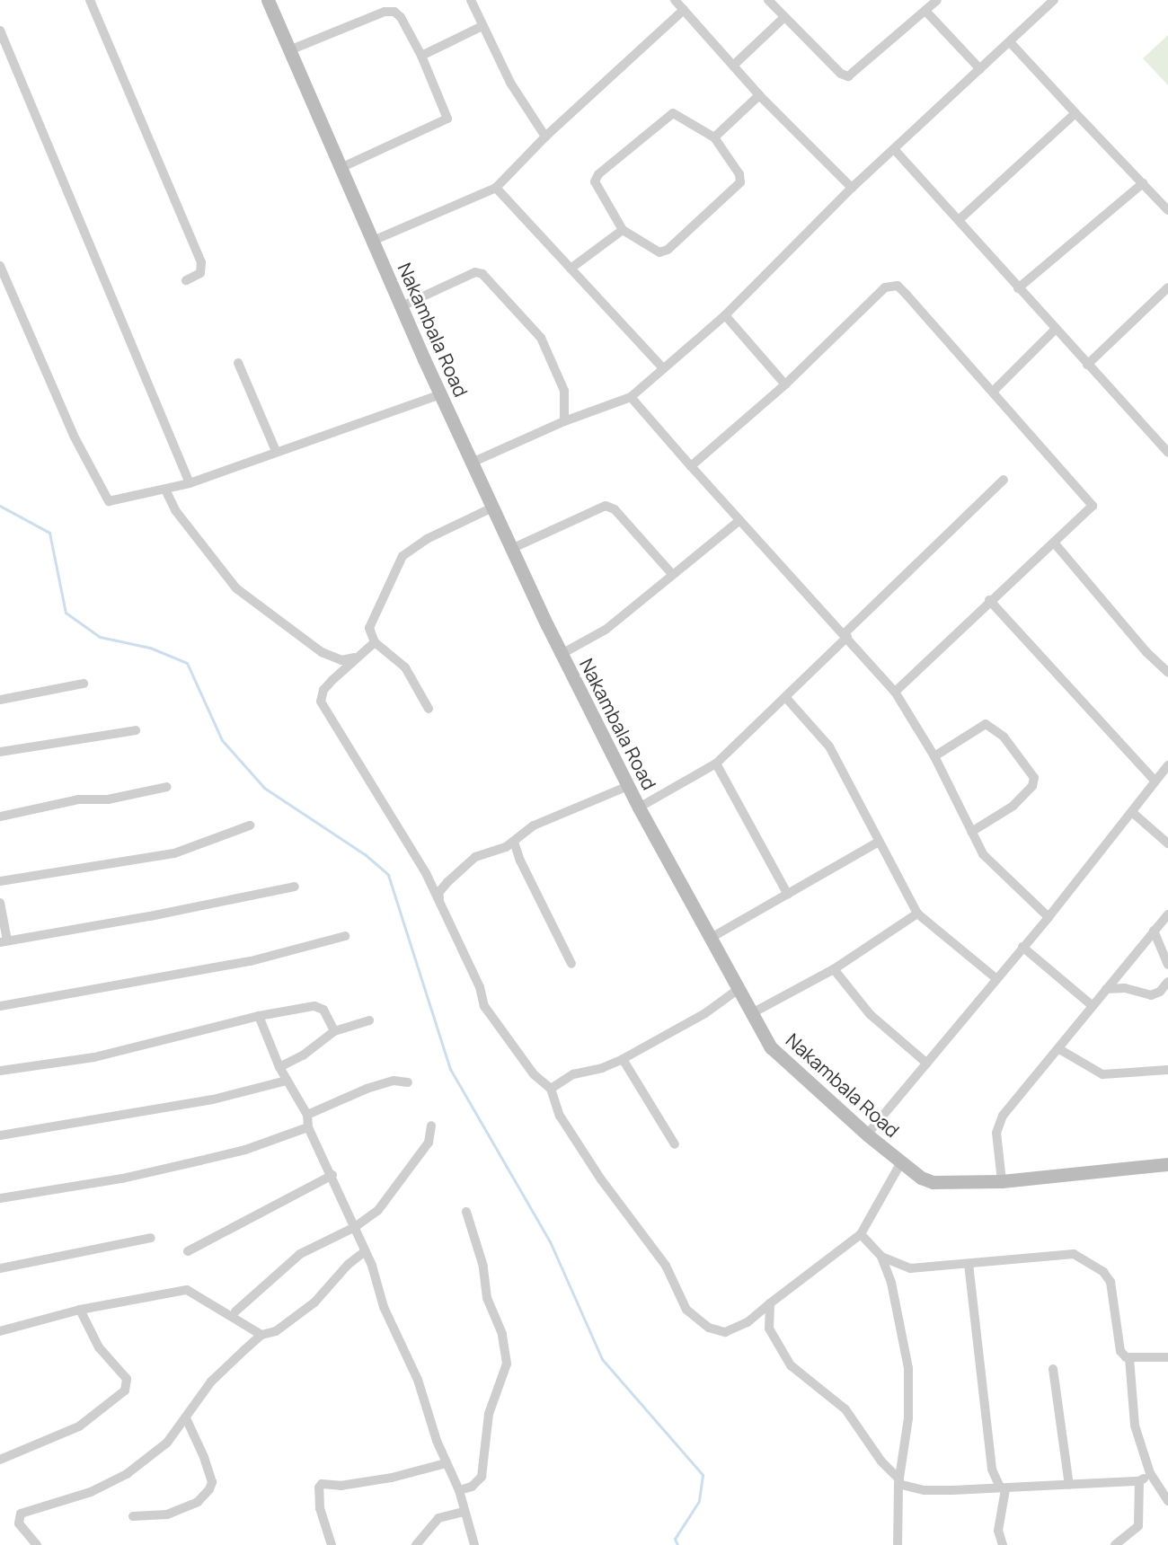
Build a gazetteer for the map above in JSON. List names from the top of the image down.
{
  "streets": {
    "main road": ["Nakambala Road"]
  }
}
